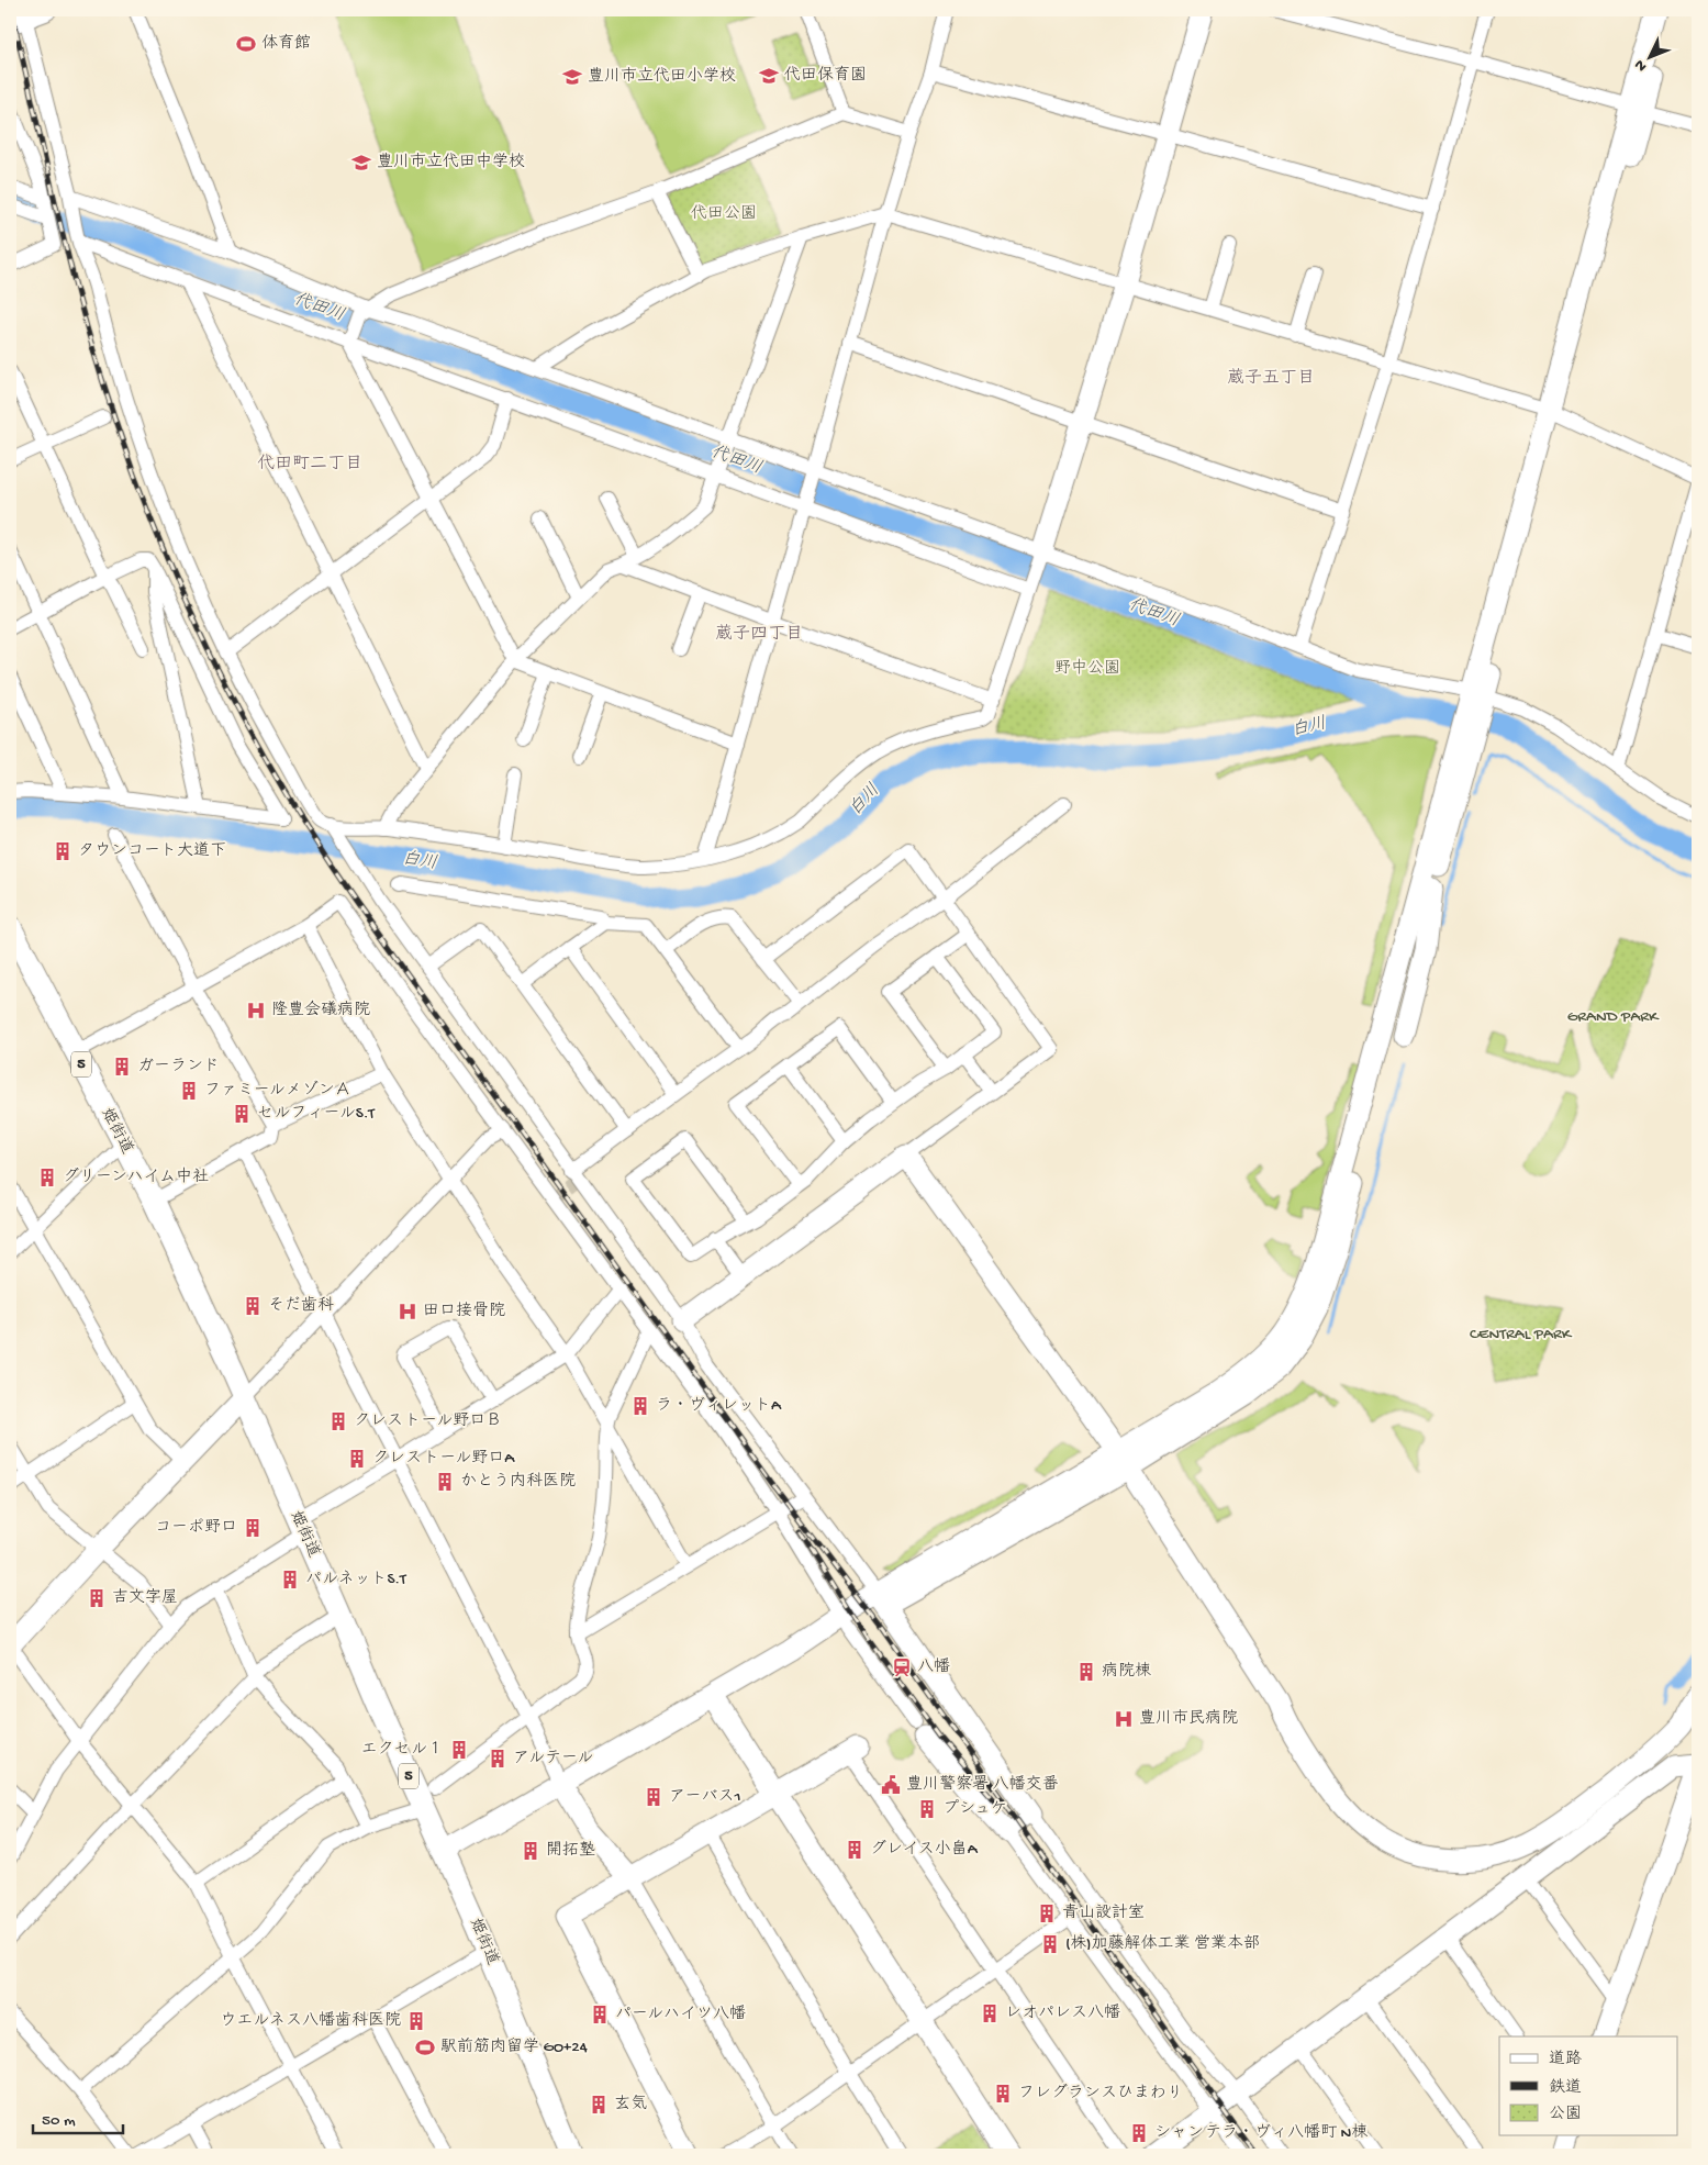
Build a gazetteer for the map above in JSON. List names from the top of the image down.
{
  "streets": {
    "main road": ["5", "姫街道"]
  },
  "districts": ["蔵子五丁目", "代田町二丁目", "蔵子四丁目"],
  "water": ["代田川", "白川"],
  "parks": [
    "代田公園",
    "野中公園",
    "GRAND PARK",
    "CENTRAL PARK"
  ],
  "places": {
    "sports": ["体育館", "駅前筋肉留学 GO+24"],
    "school or university": ["代田保育園", "豊川市立代田小学校", "豊川市立代田中学校"],
    "building": [
      "タウンコート大道下",
      "ガーランド",
      "ファミールメゾンＡ",
      "セルフィールS.T",
      "グリーンハイム中社",
      "そだ歯科",
      "ラ・ヴィレットA",
      "クレストール野口Ｂ",
      "クレストール野口A",
      "かとう内科医院",
      "コーポ野口",
      "パルネットS.T",
      "吉文字屋",
      "病院棟",
      "エクセル１",
      "アルテール",
      "アーバス1",
      "プシュケ",
      "グレイス小畠A",
      "開拓塾",
      "青山設計室",
      "(株)加藤解体工業 営業本部",
      "レオパレス八幡",
      "パールハイツ八幡",
      "ウエルネス八幡歯科医院",
      "フレグランスひまわり",
      "玄気",
      "シャンテラ・ヴィ八幡町 N棟"
    ],
    "hospital": ["隆豊会礒病院", "田口接骨院", "豊川市民病院"],
    "station": ["八幡"],
    "public building": ["豊川警察署 八幡交番"]
  },
  "legend": ["道路", "鉄道", "公園"],
  "scale_bar": "50 m",
  "north": "bottom left"
}
